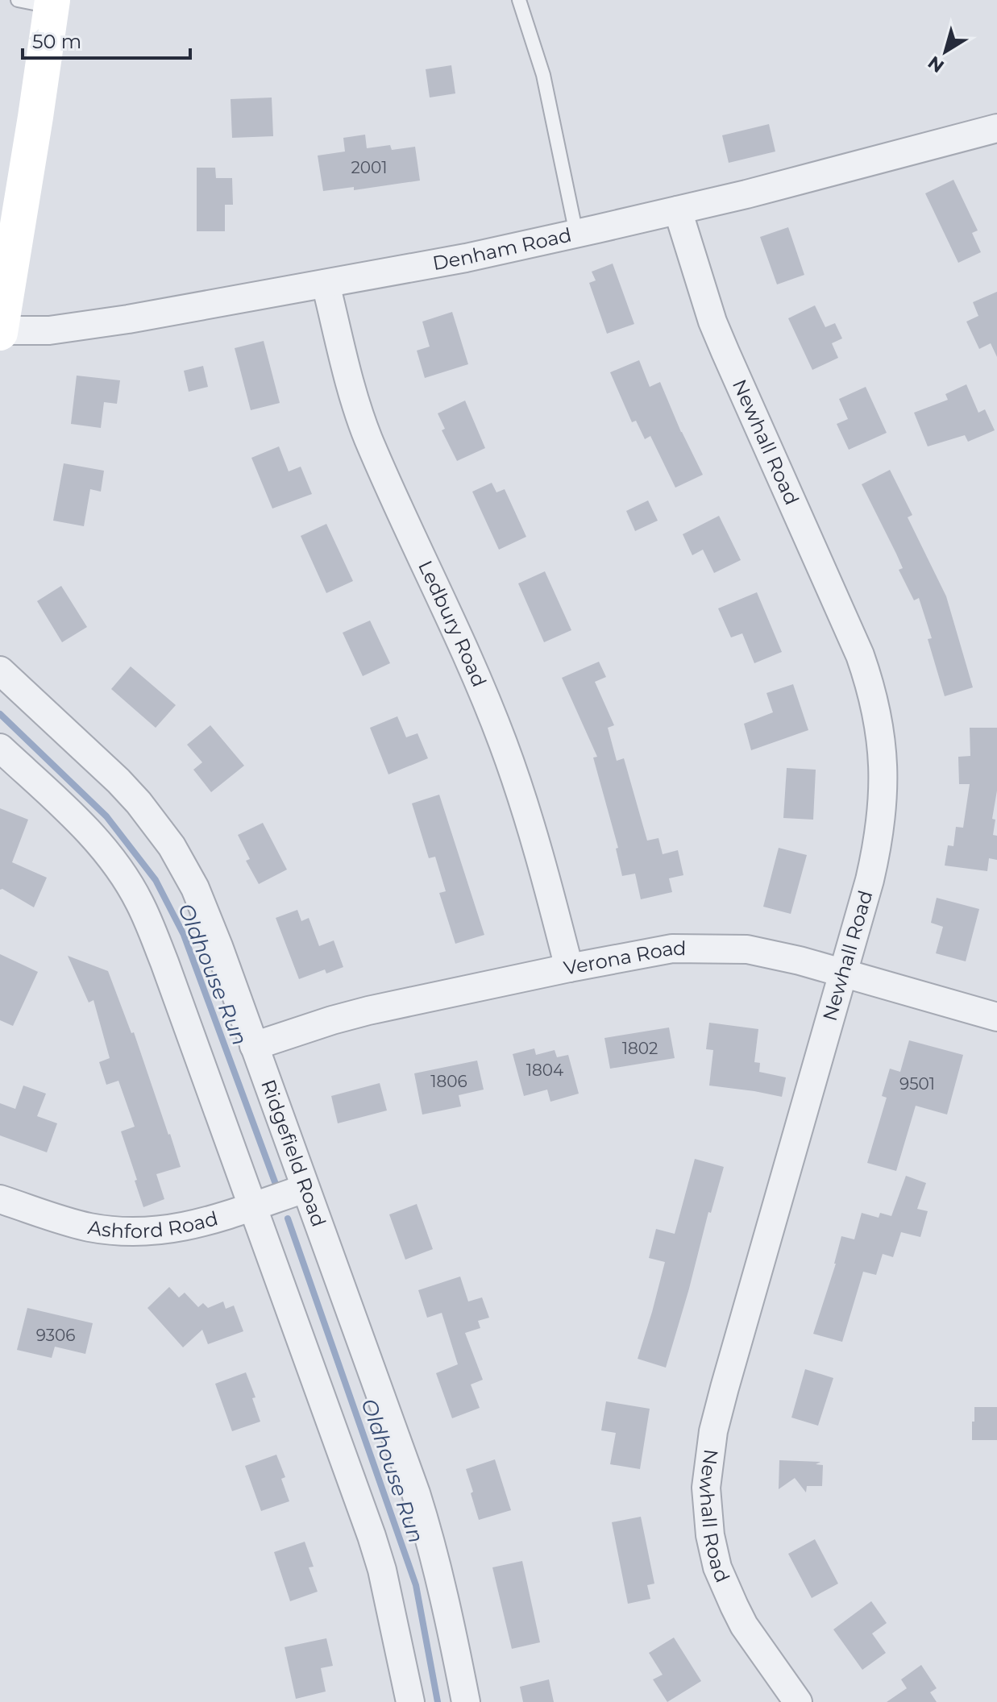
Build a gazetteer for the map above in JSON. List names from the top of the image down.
{
  "streets": {
    "street": [
      "Denham Road",
      "Newhall Road",
      "Ledbury Road",
      "Verona Road",
      "Ridgefield Road",
      "Ashford Road"
    ]
  },
  "crossings": [
    ["Denham Road", "Newhall Road"],
    ["Denham Road", "Ledbury Road"],
    ["Newhall Road", "Verona Road"],
    ["Ledbury Road", "Verona Road"],
    ["Verona Road", "Ridgefield Road"],
    ["Ridgefield Road", "Ashford Road"]
  ],
  "water": ["Oldhouse Run"],
  "house_numbers": [
    "2001",
    "1802",
    "1804",
    "1806",
    "9501",
    "9306"
  ],
  "scale_bar": "50 m",
  "north": "bottom left"
}
